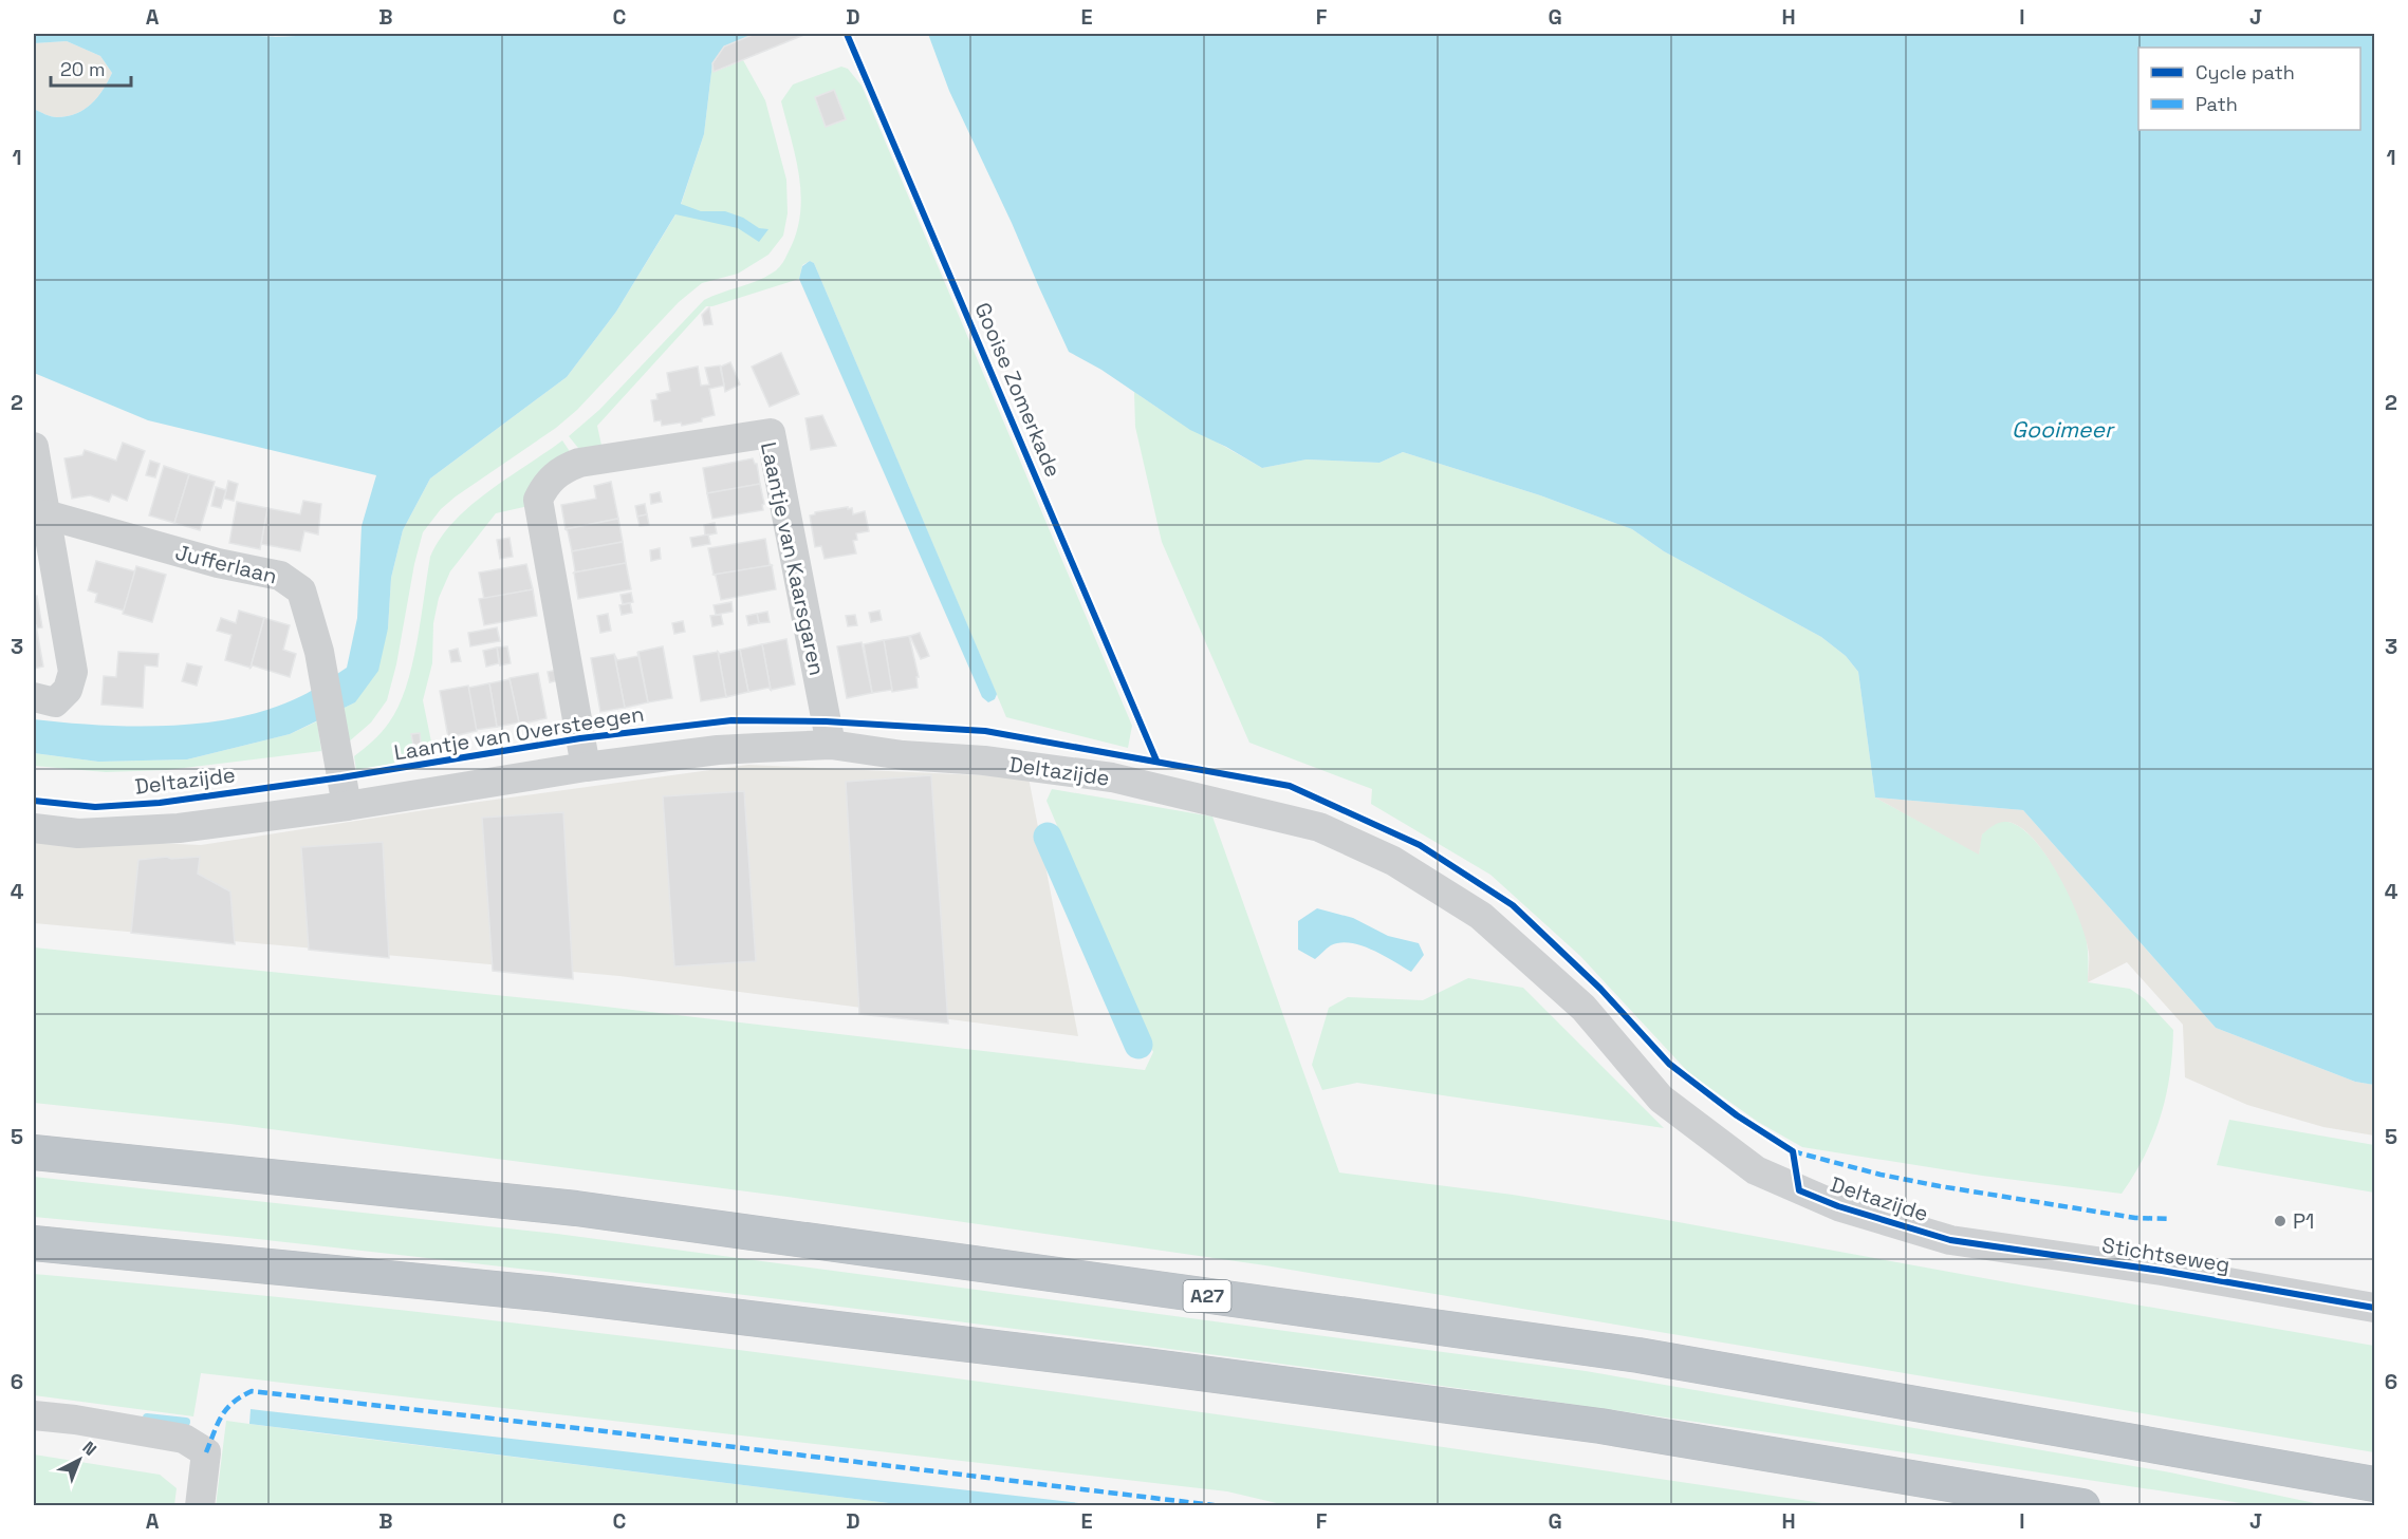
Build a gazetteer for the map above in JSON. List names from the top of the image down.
{
  "streets": {
    "highway": ["A27"],
    "street": [
      "Laantje van Kaarsgaren",
      "Jufferlaan",
      "Deltazijde",
      "Stichtseweg"
    ],
    "cycle path": ["Gooise Zomerkade", "Laantje van Oversteegen"]
  },
  "crossings": [
    ["Laantje van Kaarsgaren", "Deltazijde"],
    ["Jufferlaan", "Deltazijde"],
    ["Deltazijde", "Stichtseweg"]
  ],
  "water": ["Gooimeer"],
  "places": ["P1"],
  "legend": ["Cycle path", "Path"],
  "scale_bar": "20 m",
  "north": "top right",
  "grid": {
    "columns": [
      "A",
      "B",
      "C",
      "D",
      "E",
      "F",
      "G",
      "H",
      "I",
      "J"
    ],
    "rows": [
      "1",
      "2",
      "3",
      "4",
      "5",
      "6"
    ]
  }
}
